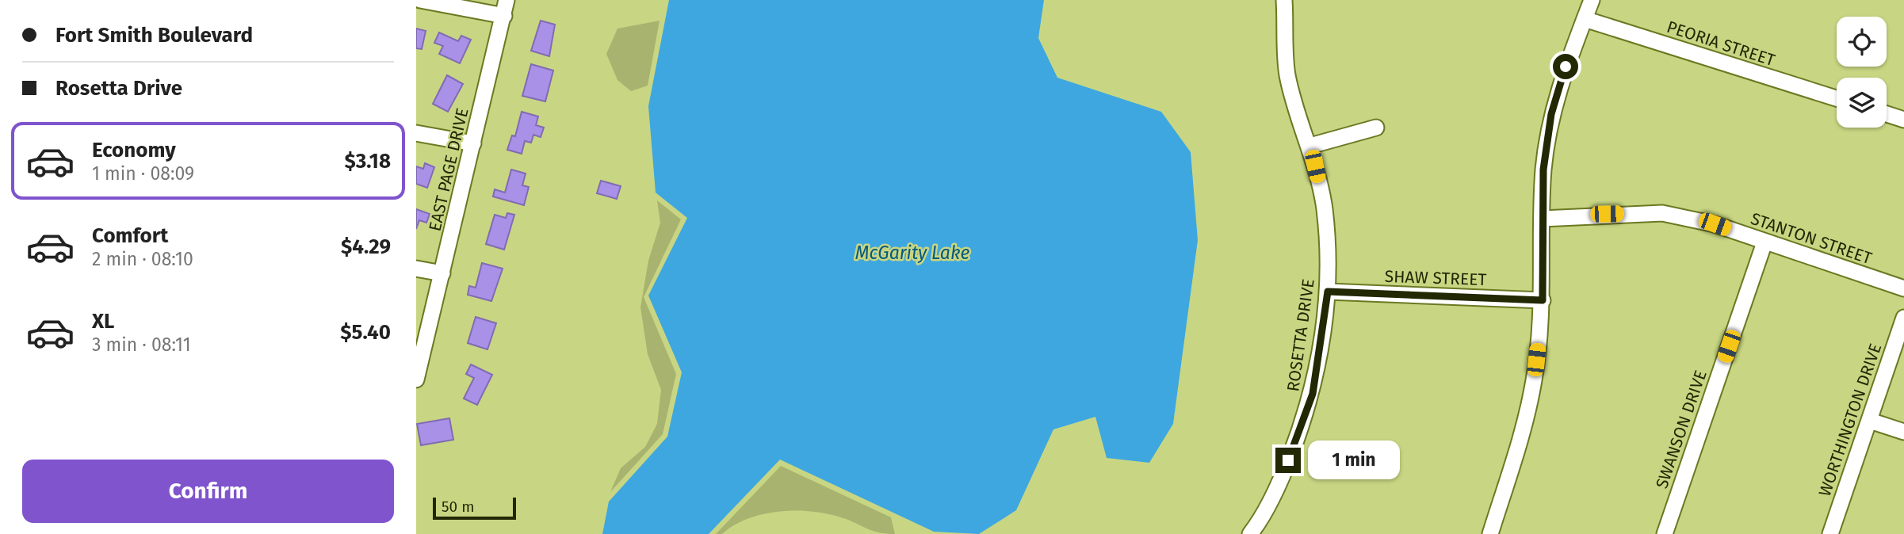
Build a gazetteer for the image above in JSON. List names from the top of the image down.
{
  "streets": {
    "street": [
      "PEORIA STREET",
      "EAST PAGE DRIVE",
      "STANTON STREET",
      "SHAW STREET",
      "ROSETTA DRIVE",
      "WORTHINGTON DRIVE",
      "SWANSON DRIVE"
    ]
  },
  "crossings": [
    ["STANTON STREET", "SWANSON DRIVE"],
    ["SHAW STREET", "ROSETTA DRIVE"]
  ],
  "water": ["McGarity Lake"],
  "scale_bar": "50 m",
  "page": {
    "banner": ["Fort Smith Boulevard", "Rosetta Drive"],
    "list": [
      {
        "name": "Economy",
        "note": "1 min · 08:09",
        "value": "$3.18"
      },
      {
        "name": "Comfort",
        "note": "2 min · 08:10",
        "value": "$4.29"
      },
      {
        "name": "XL",
        "note": "3 min · 08:11",
        "value": "$5.40"
      }
    ],
    "bubble": "1 min",
    "buttons": "Confirm",
    "scale": "50 m"
  }
}
